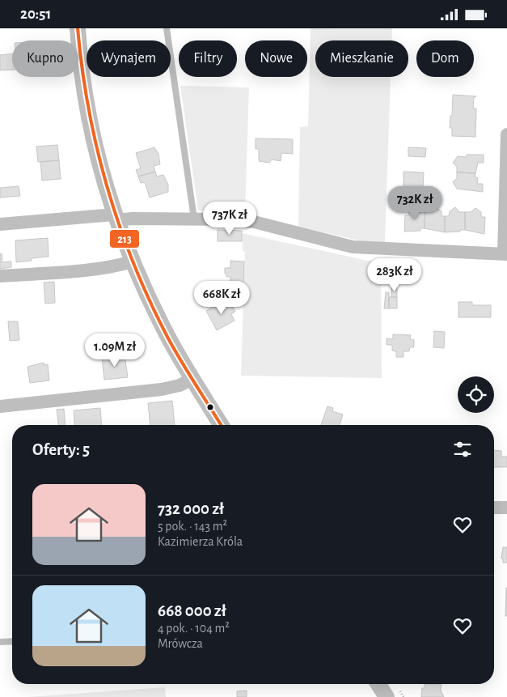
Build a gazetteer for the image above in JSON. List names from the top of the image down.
{
  "lines": ["transit line 213"],
  "page": {
    "status": "20:51",
    "chip": [
      "Kupno",
      "Wynajem",
      "Filtry",
      "Nowe",
      "Mieszkanie",
      "Dom"
    ],
    "price": [
      "732K zł",
      "737K zł",
      "283K zł",
      "668K zł",
      "1.09M zł"
    ],
    "heading": "Oferty: 5",
    "list": [
      {
        "name": "732 000 zł",
        "note": "5 pok. · 143 m² · Kazimierza Króla"
      },
      {
        "name": "668 000 zł",
        "note": "4 pok. · 104 m² · Mrówcza"
      }
    ]
  }
}
